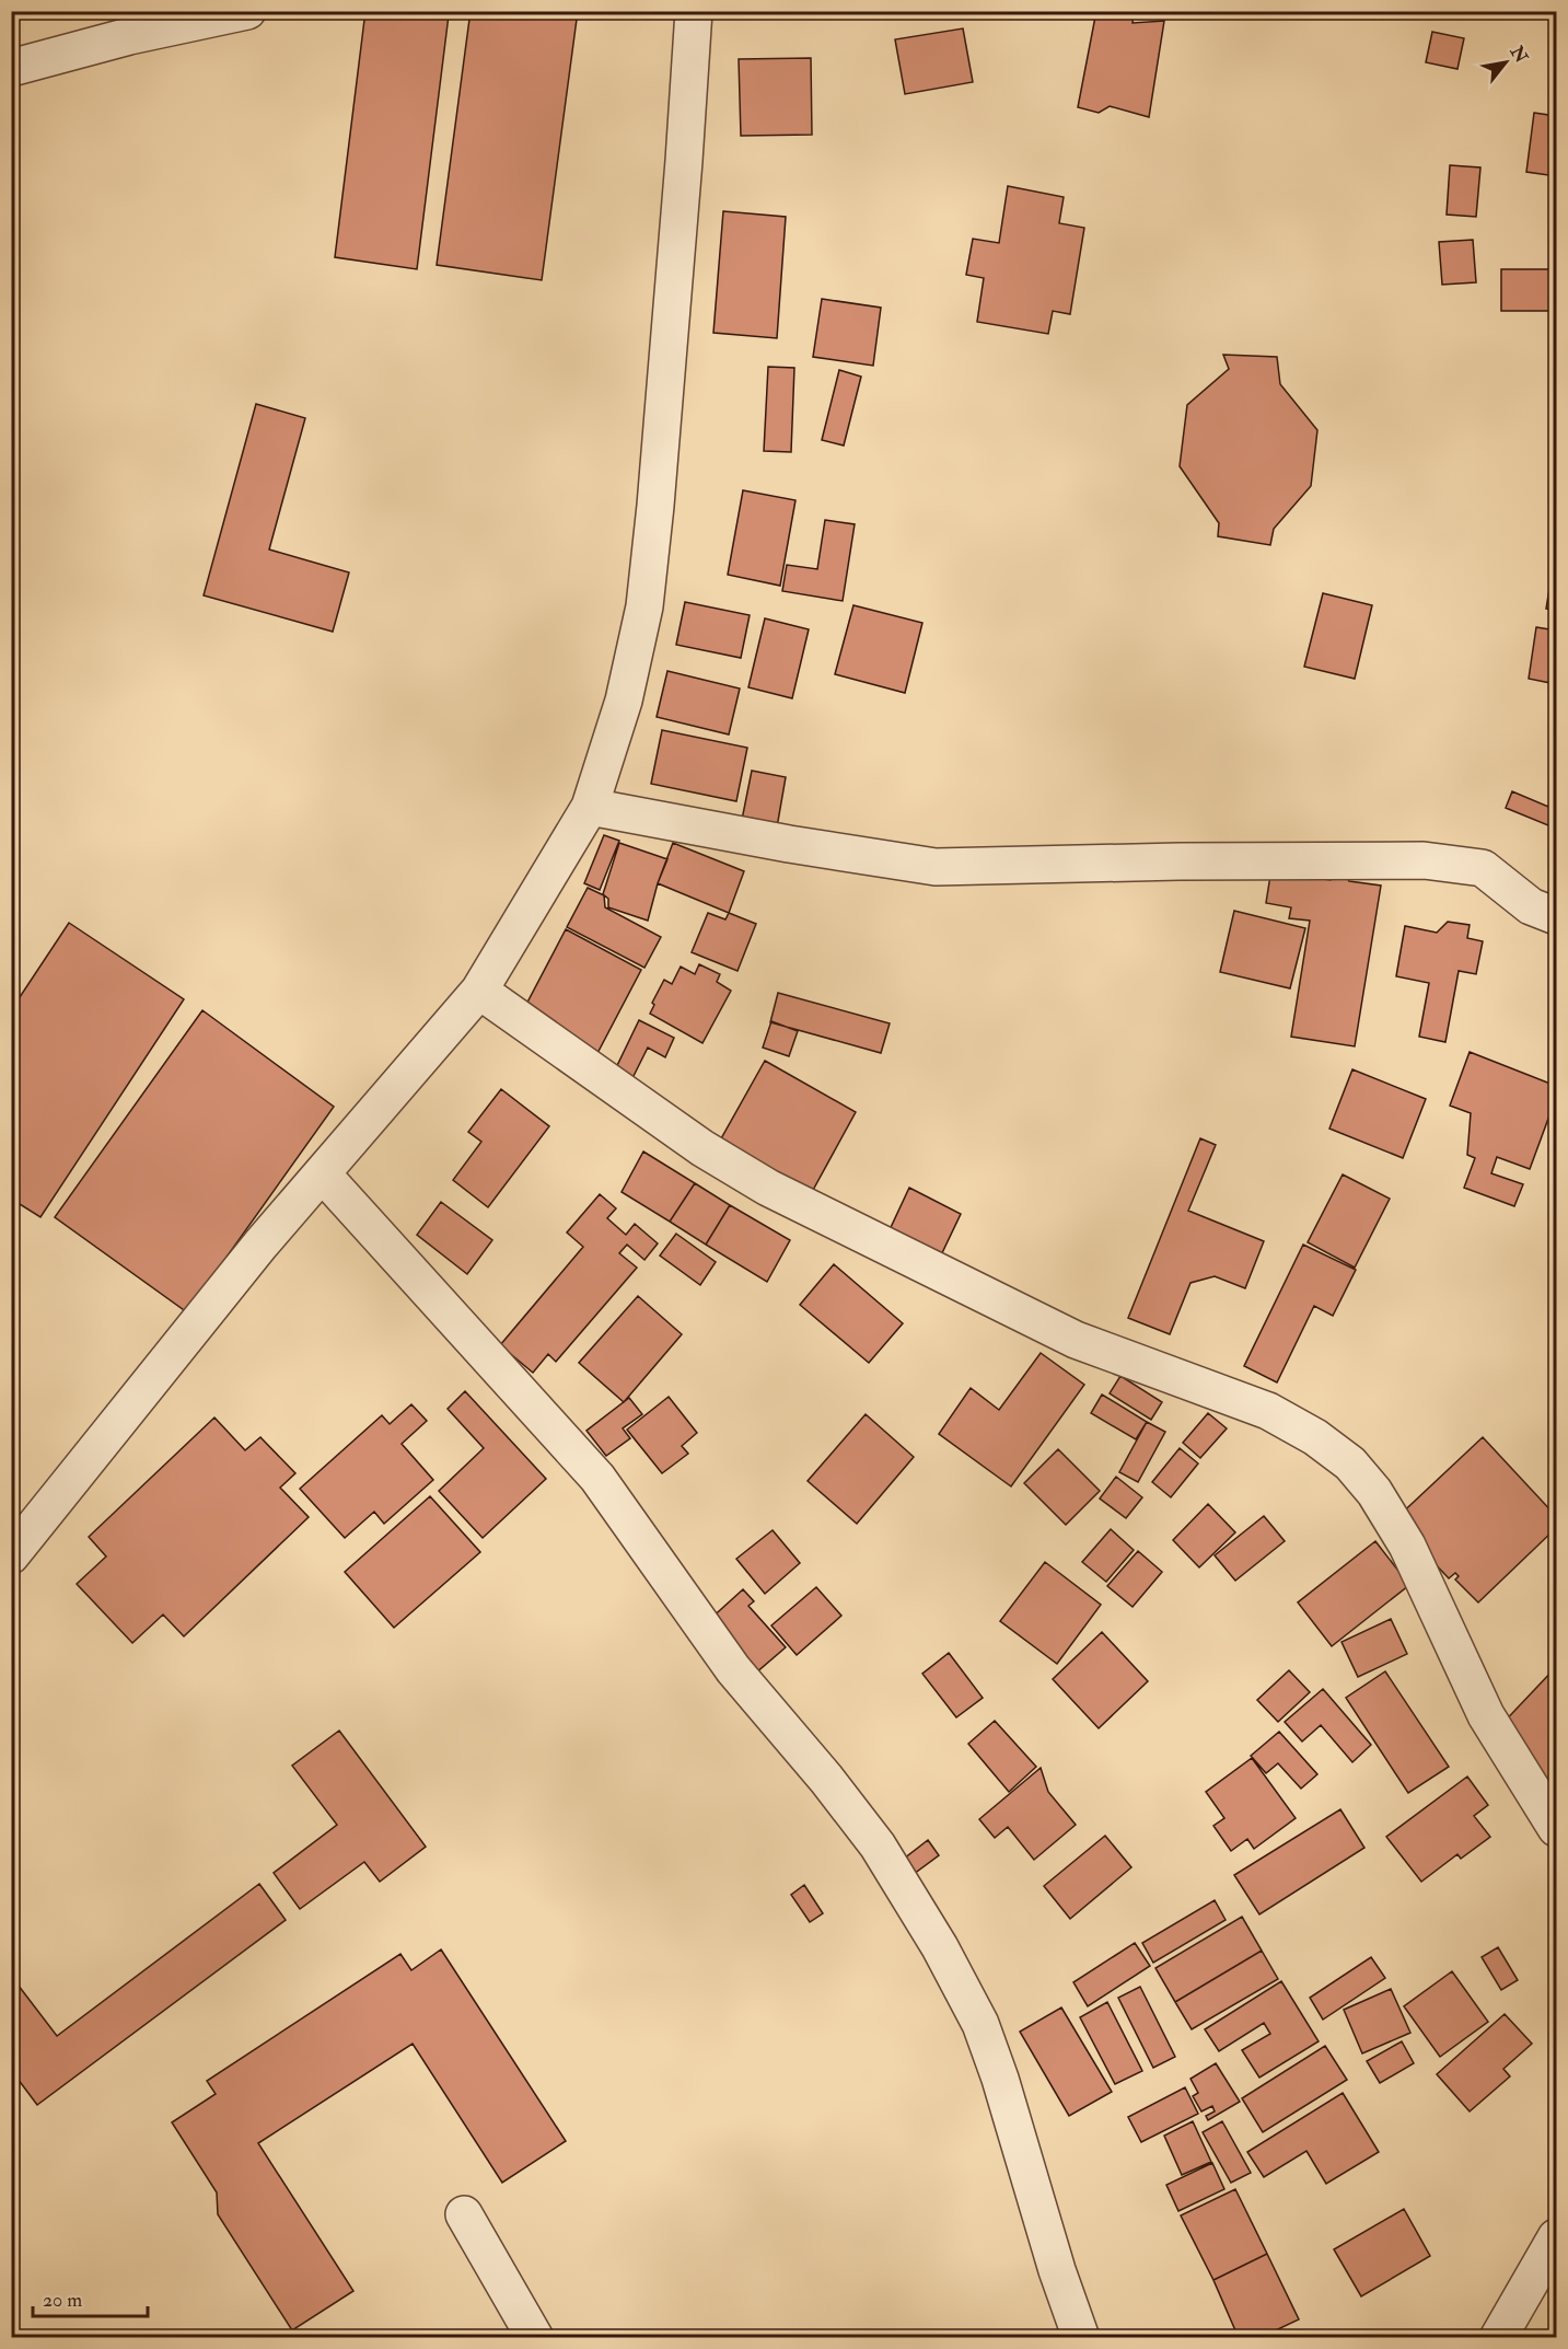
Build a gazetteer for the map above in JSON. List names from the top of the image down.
{
  "scale_bar": "20 m",
  "north": "top right"
}
